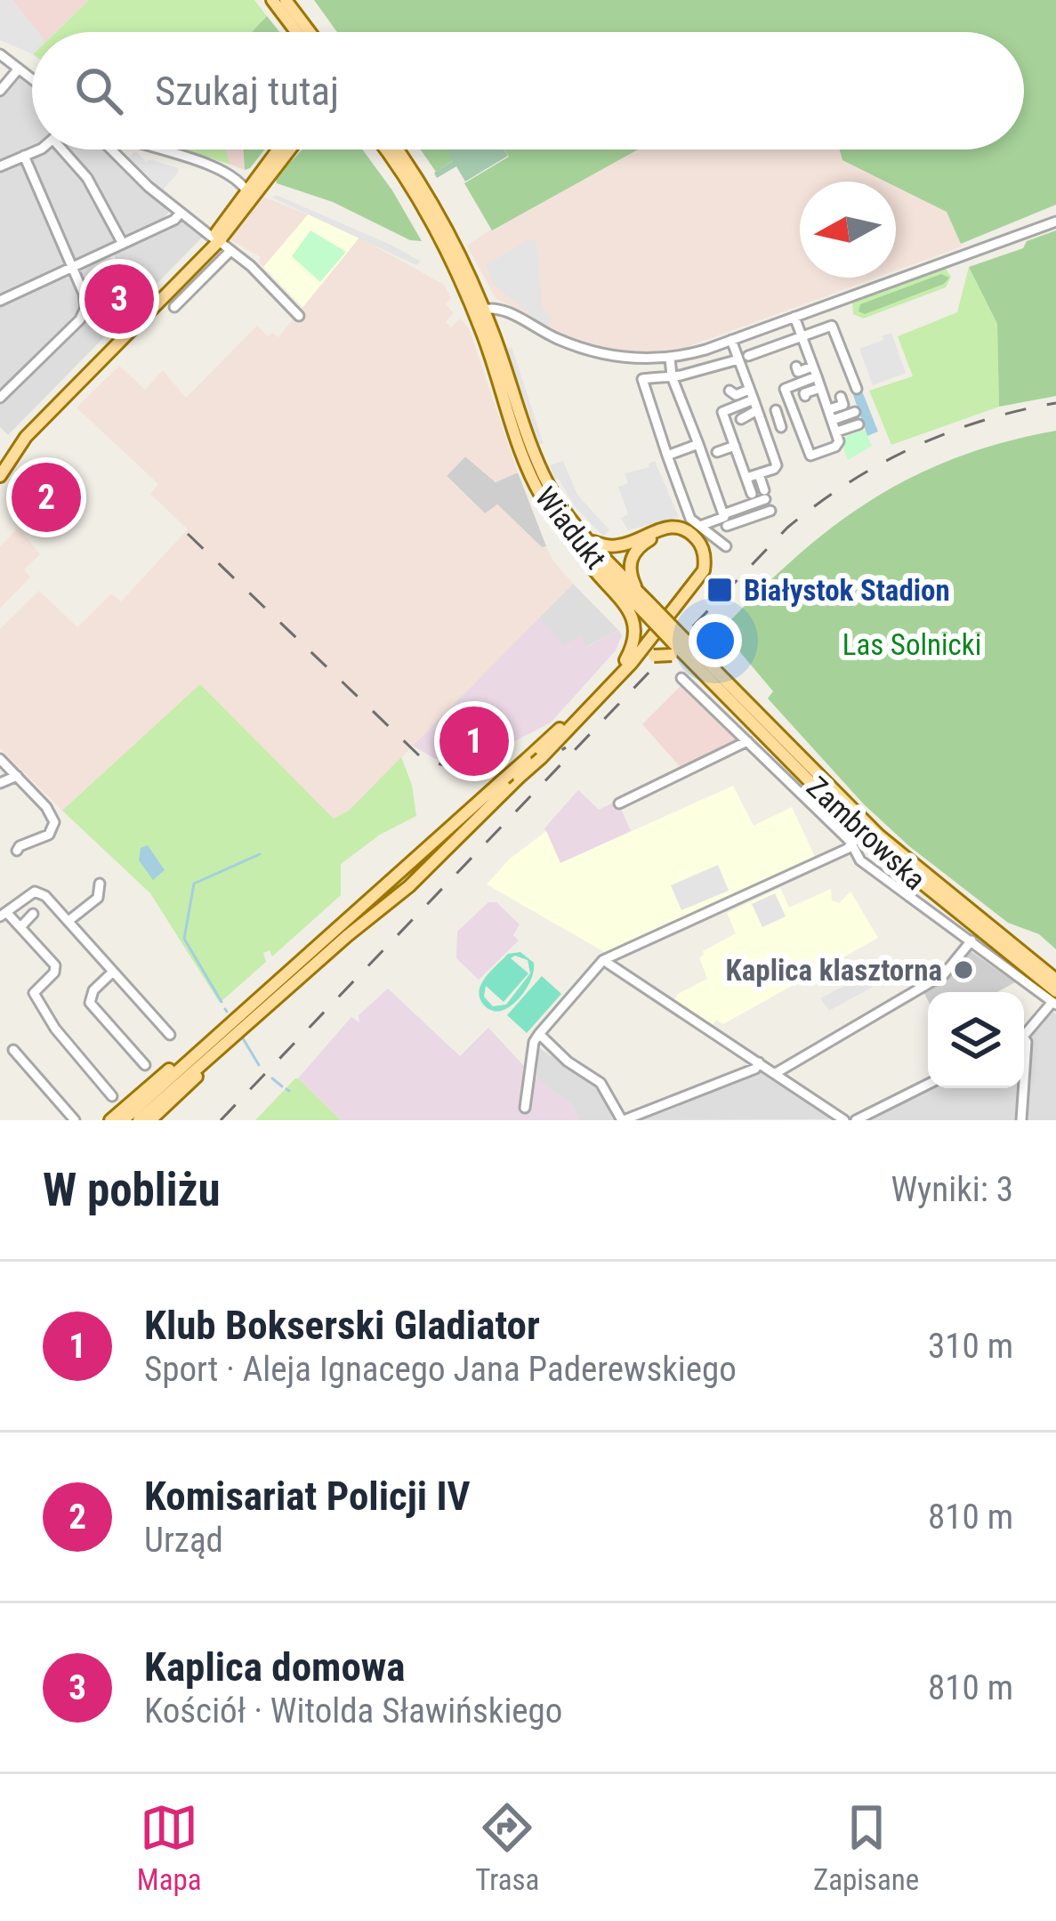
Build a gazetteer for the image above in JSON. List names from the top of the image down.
{
  "streets": {
    "main road": ["Wiadukt", "Zambrowska"]
  },
  "crossings": [
    ["Wiadukt", "Zambrowska"]
  ],
  "parks": ["Las Solnicki"],
  "places": {
    "transit": ["Białystok Stadion"],
    "other": ["Kaplica klasztorna"]
  },
  "north": "left",
  "page": {
    "search": "Szukaj tutaj",
    "pins": ["3", "2", "1"],
    "heading": ["W pobliżu", "Wyniki: 3"],
    "list": [
      {
        "mark": "1",
        "name": "Klub Bokserski Gladiator",
        "note": "Sport · Aleja Ignacego Jana Paderewskiego",
        "value": "310 m"
      },
      {
        "mark": "2",
        "name": "Komisariat Policji IV",
        "note": "Urząd",
        "value": "810 m"
      },
      {
        "mark": "3",
        "name": "Kaplica domowa",
        "note": "Kościół · Witolda Sławińskiego",
        "value": "810 m"
      }
    ],
    "nav": ["Mapa", "Trasa", "Zapisane"]
  }
}
